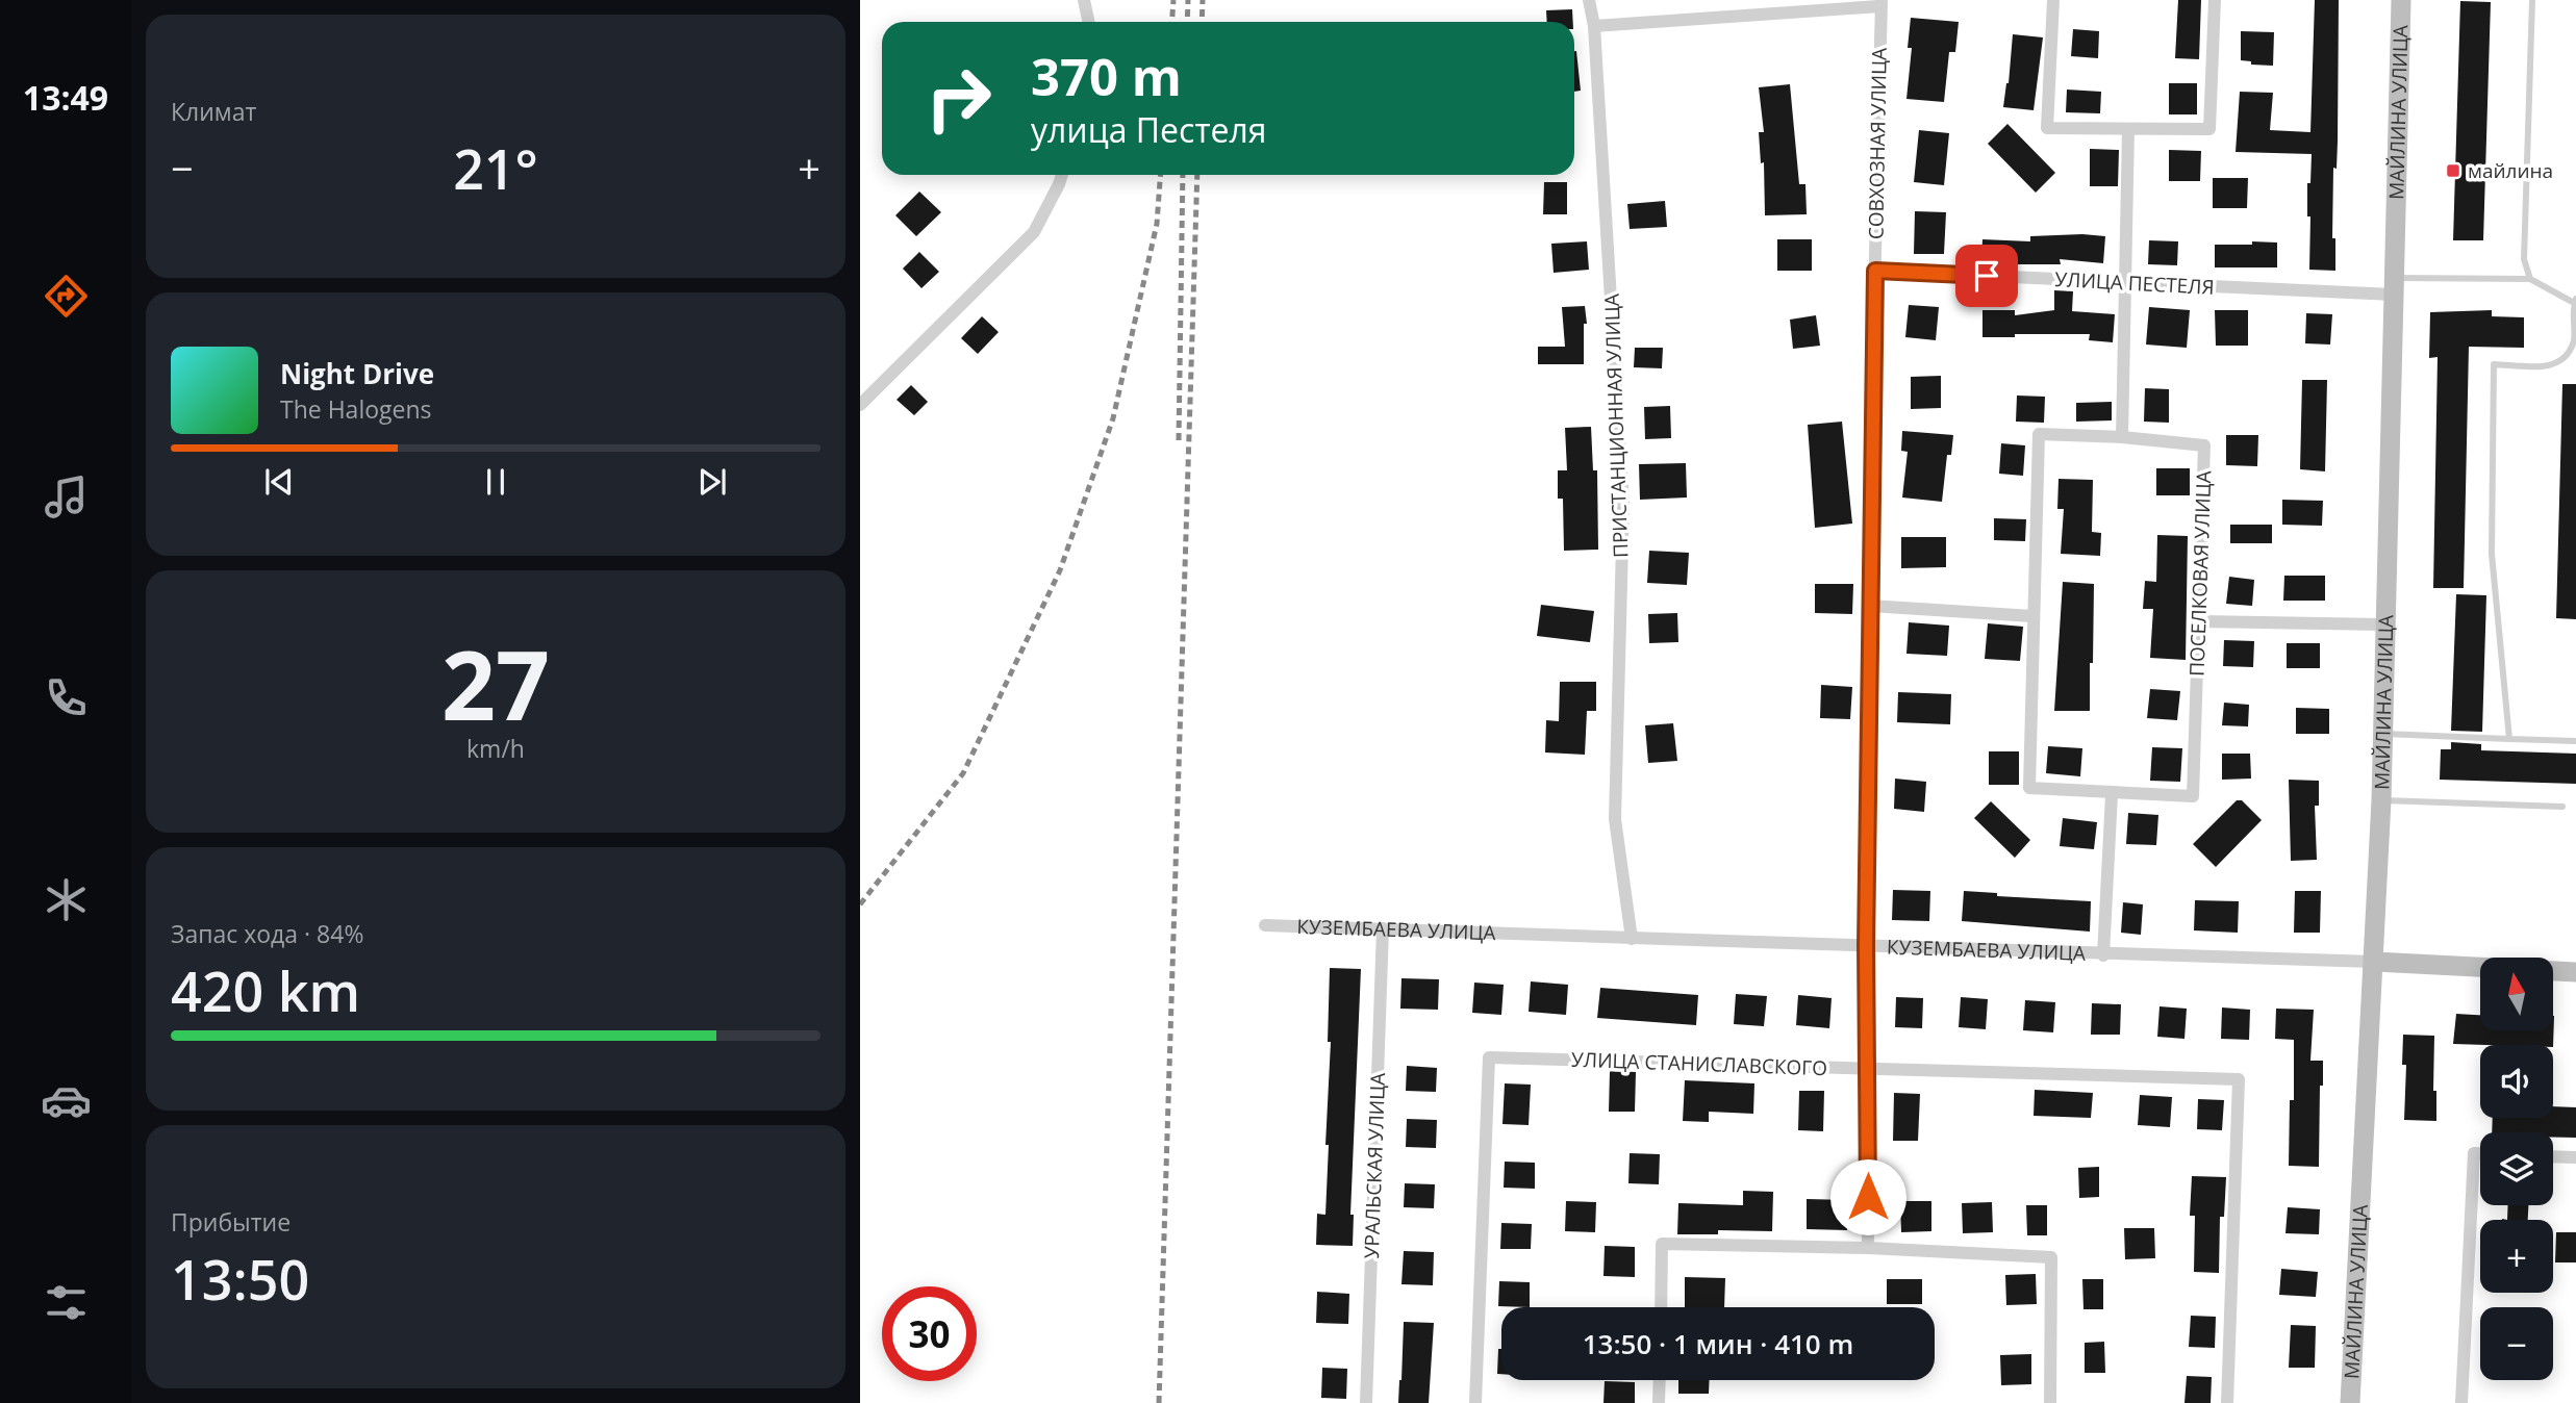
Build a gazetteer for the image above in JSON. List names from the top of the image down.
{
  "streets": {
    "main road": ["МАЙЛИНА УЛИЦА", "КУЗЕМБАЕВА УЛИЦА"],
    "street": [
      "СОВХОЗНАЯ УЛИЦА",
      "УЛИЦА ПЕСТЕЛЯ",
      "ПРИСТАНЦИОННАЯ УЛИЦА",
      "ПОСЕЛКОВАЯ УЛИЦА",
      "УЛИЦА СТАНИСЛАВСКОГО",
      "УРАЛЬСКАЯ УЛИЦА"
    ]
  },
  "crossings": [
    ["МАЙЛИНА УЛИЦА", "УЛИЦА ПЕСТЕЛЯ"],
    ["МАЙЛИНА УЛИЦА", "КУЗЕМБАЕВА УЛИЦА"],
    ["СОВХОЗНАЯ УЛИЦА", "УЛИЦА ПЕСТЕЛЯ"],
    ["СОВХОЗНАЯ УЛИЦА", "КУЗЕМБАЕВА УЛИЦА"],
    ["СОВХОЗНАЯ УЛИЦА", "УЛИЦА СТАНИСЛАВСКОГО"],
    ["ПРИСТАНЦИОННАЯ УЛИЦА", "КУЗЕМБАЕВА УЛИЦА"],
    ["КУЗЕМБАЕВА УЛИЦА", "УРАЛЬСКАЯ УЛИЦА"]
  ],
  "places": {
    "transit": ["майлина"]
  },
  "north": "top",
  "page": {
    "tabs": "13:49",
    "tile": [
      "Климат",
      ["27", "km/h"],
      ["Запас хода · 84%", "420 km"],
      ["Прибытие", "13:50"]
    ],
    "turn": ["370 m", "улица Пестеля"],
    "heat": ["−", "21°", "+"],
    "song": ["Night Drive", "The Halogens"],
    "map_buttons": ["+", "−"],
    "limit": "30",
    "trip": "13:50 · 1 мин · 410 m"
  }
}
